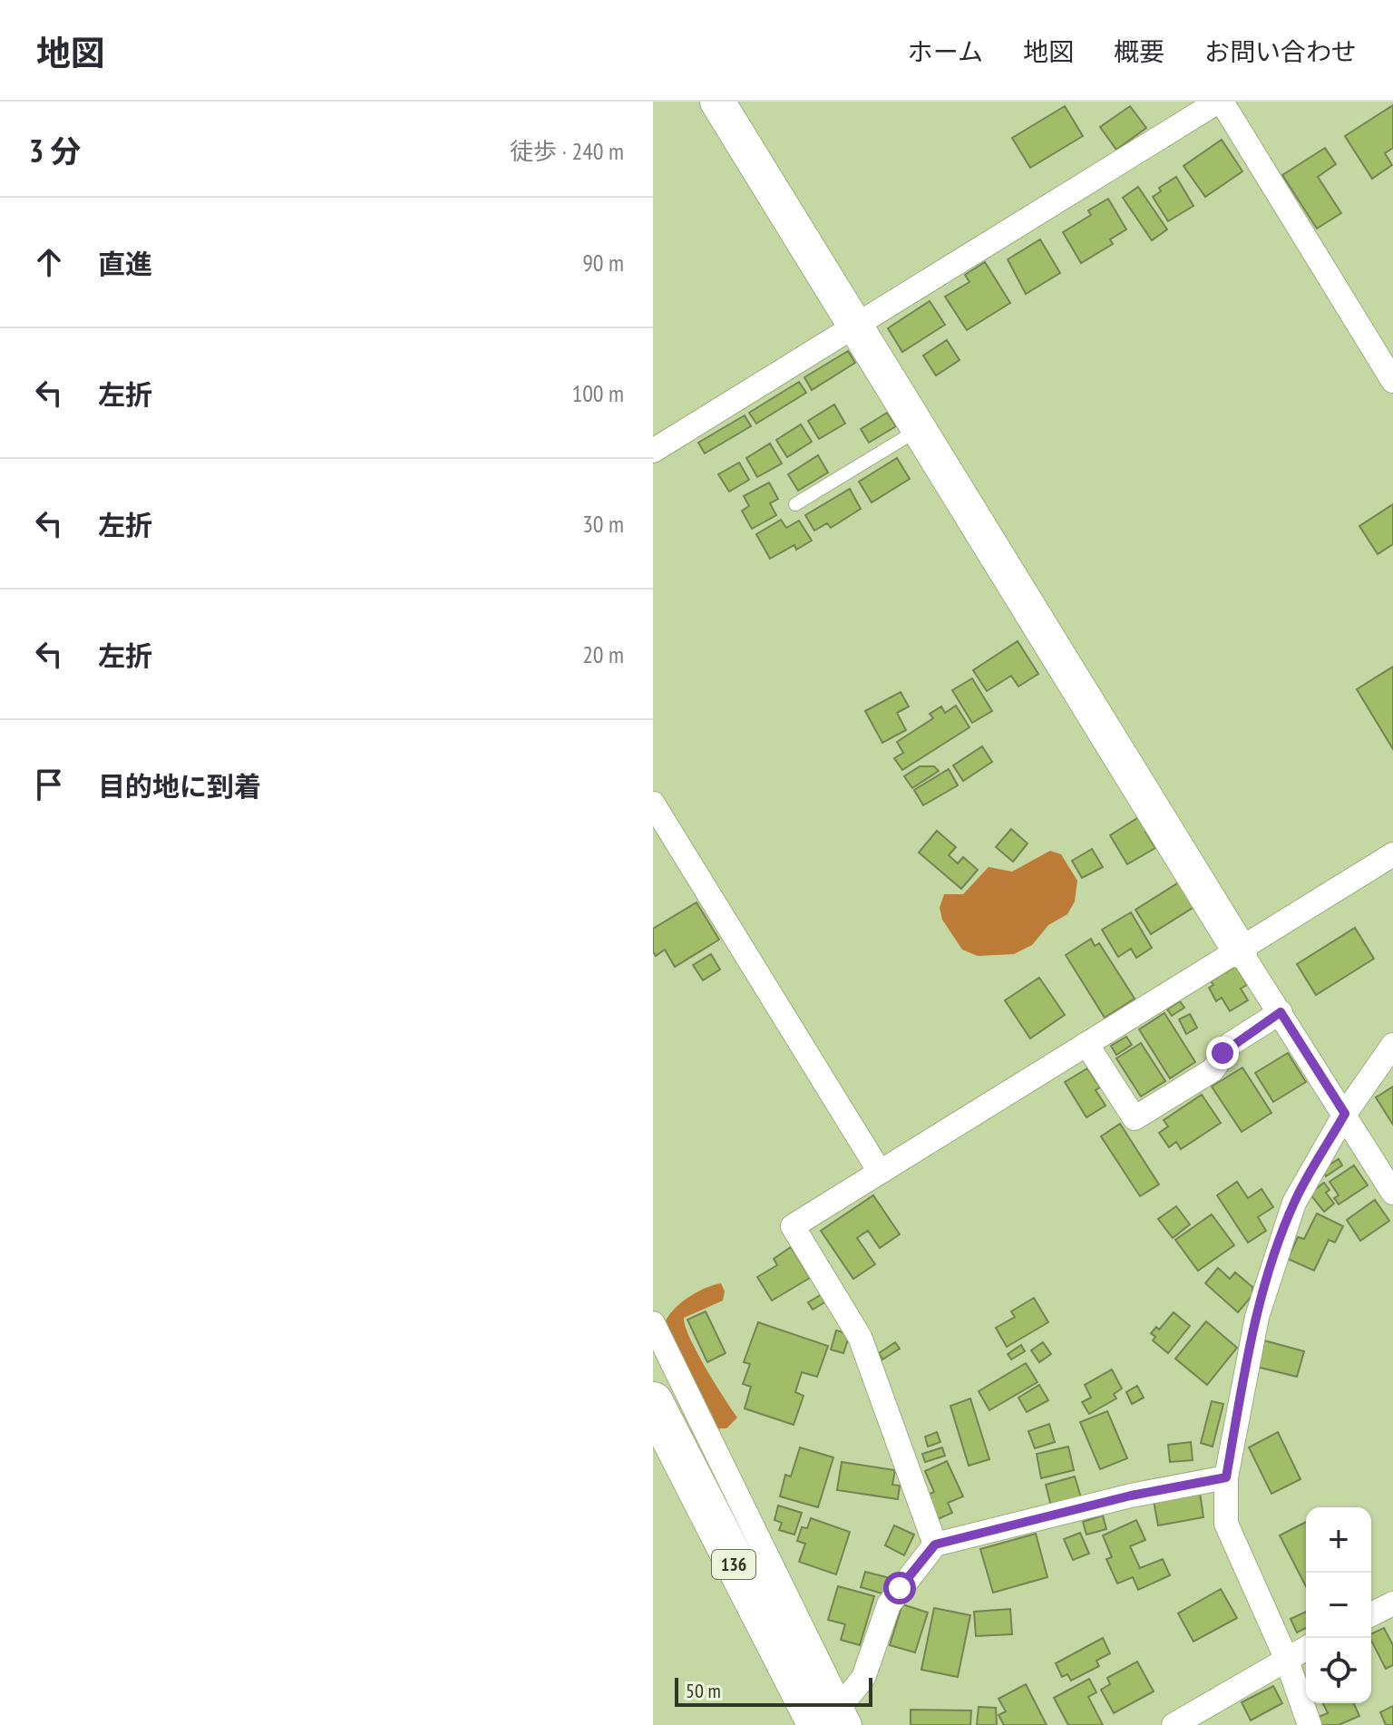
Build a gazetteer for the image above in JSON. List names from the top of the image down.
{
  "streets": {
    "highway": ["136"]
  },
  "scale_bar": "50 m",
  "page": {
    "header": "地図",
    "nav": [
      "ホーム",
      "地図",
      "概要",
      "お問い合わせ"
    ],
    "heading": ["3 分", "徒歩 · 240 m"],
    "list": [
      ["直進", "90 m"],
      ["左折", "100 m"],
      ["左折", "30 m"],
      ["左折", "20 m"],
      "目的地に到着"
    ],
    "map_buttons": ["+", "−"],
    "scale": "50 m"
  }
}
